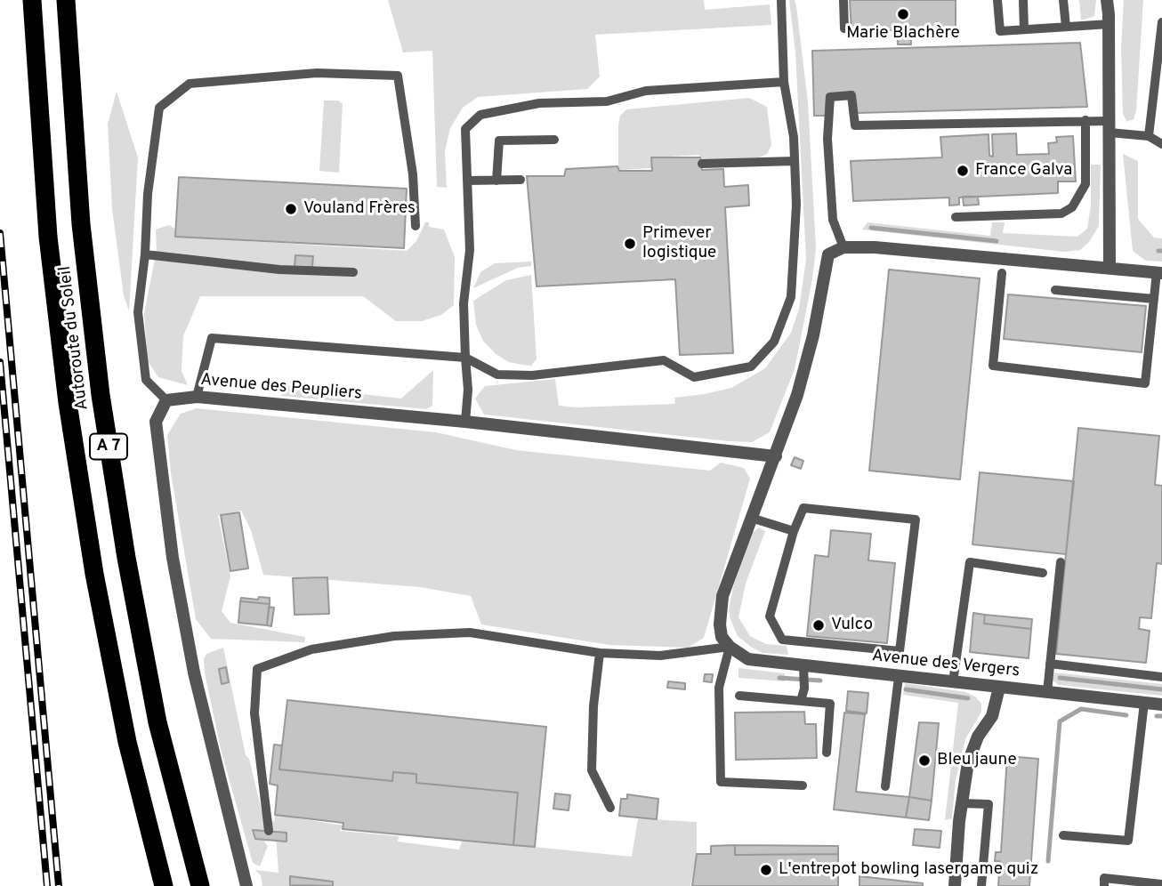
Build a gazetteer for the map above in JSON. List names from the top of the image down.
{
  "streets": {
    "highway": ["Autoroute du Soleil", "A 7"],
    "street": ["Avenue des Peupliers", "Avenue des Vergers"]
  },
  "places": [
    "Marie Blachère",
    "France Galva",
    "Vouland Frères",
    "Primever logistique",
    "Vulco",
    "Bleu jaune",
    "L'entrepot bowling lasergame quiz"
  ]
}
